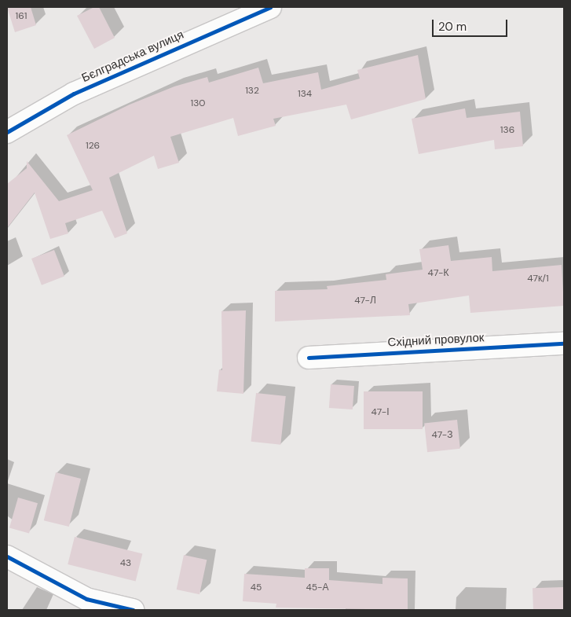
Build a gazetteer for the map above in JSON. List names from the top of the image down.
{
  "streets": {
    "street": ["Бєлградська вулиця", "Східний провулок"]
  },
  "house_numbers": [
    "161",
    "132",
    "134",
    "130",
    "136",
    "126",
    "47-К",
    "47к/1",
    "47-Л",
    "47-І",
    "47-З",
    "43",
    "45",
    "45-А"
  ],
  "scale_bar": "20 m"
}
